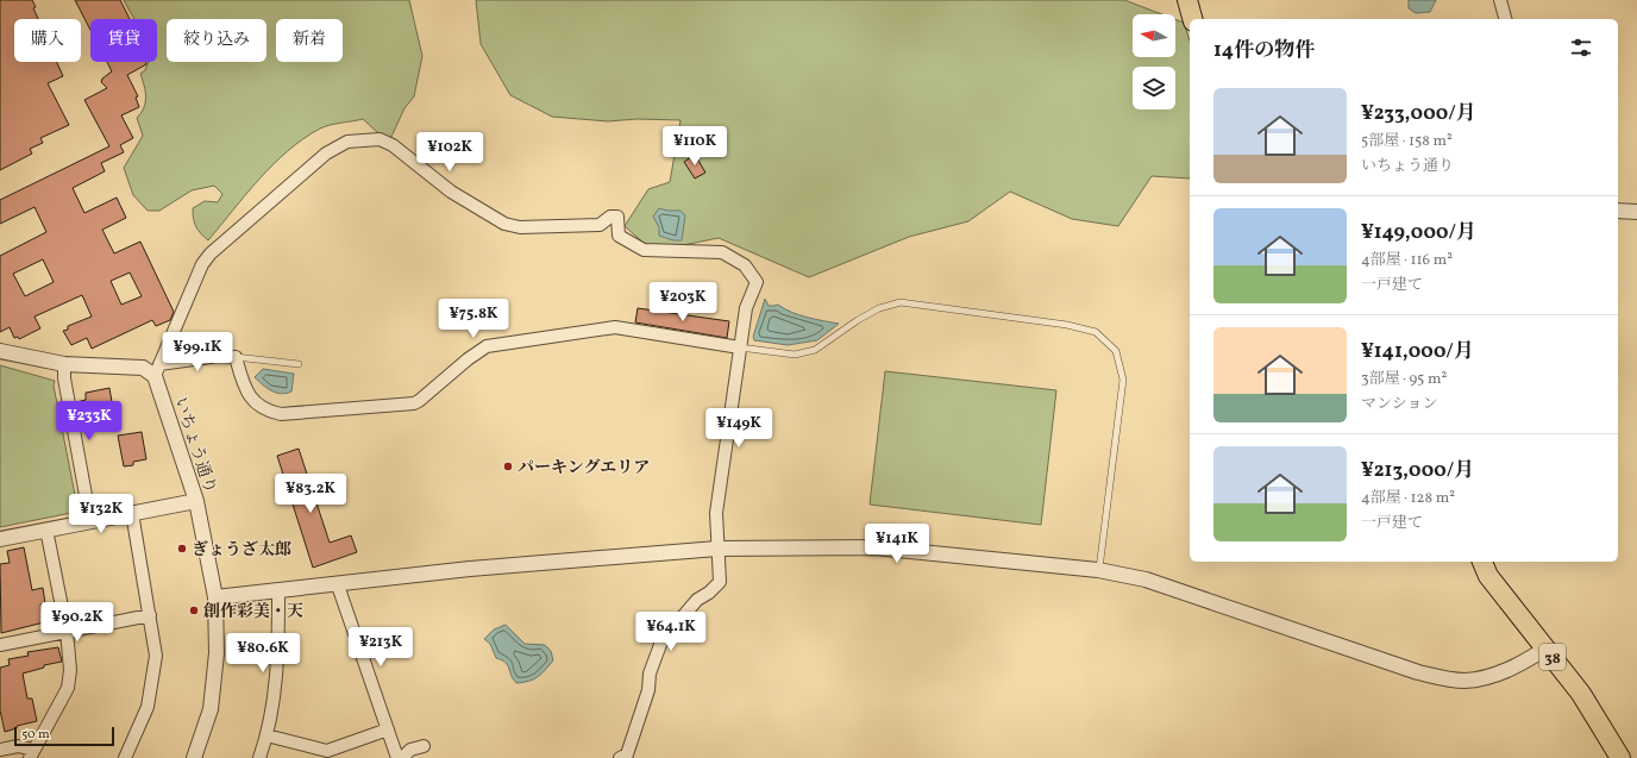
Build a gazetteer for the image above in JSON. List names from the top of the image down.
{
  "streets": {
    "main road": ["38"],
    "street": ["いちょう通り"]
  },
  "places": ["パーキングエリア", "ぎょうざ太郎", "創作彩美・天"],
  "scale_bar": "50 m",
  "north": "left",
  "page": {
    "chip": [
      "購入",
      "賃貸",
      "絞り込み",
      "新着"
    ],
    "heading": "14件の物件",
    "list": [
      {
        "name": "¥233,000/月",
        "note": "5部屋 · 158 m² · いちょう通り"
      },
      {
        "name": "¥149,000/月",
        "note": "4部屋 · 116 m² · 一戸建て"
      },
      {
        "name": "¥141,000/月",
        "note": "3部屋 · 95 m² · マンション"
      },
      {
        "name": "¥213,000/月",
        "note": "4部屋 · 128 m² · 一戸建て"
      }
    ],
    "price": [
      "¥110K",
      "¥102K",
      "¥203K",
      "¥75.8K",
      "¥99.1K",
      "¥233K",
      "¥149K",
      "¥83.2K",
      "¥132K",
      "¥141K",
      "¥90.2K",
      "¥64.1K",
      "¥213K",
      "¥80.6K"
    ],
    "scale": "50 m"
  }
}
